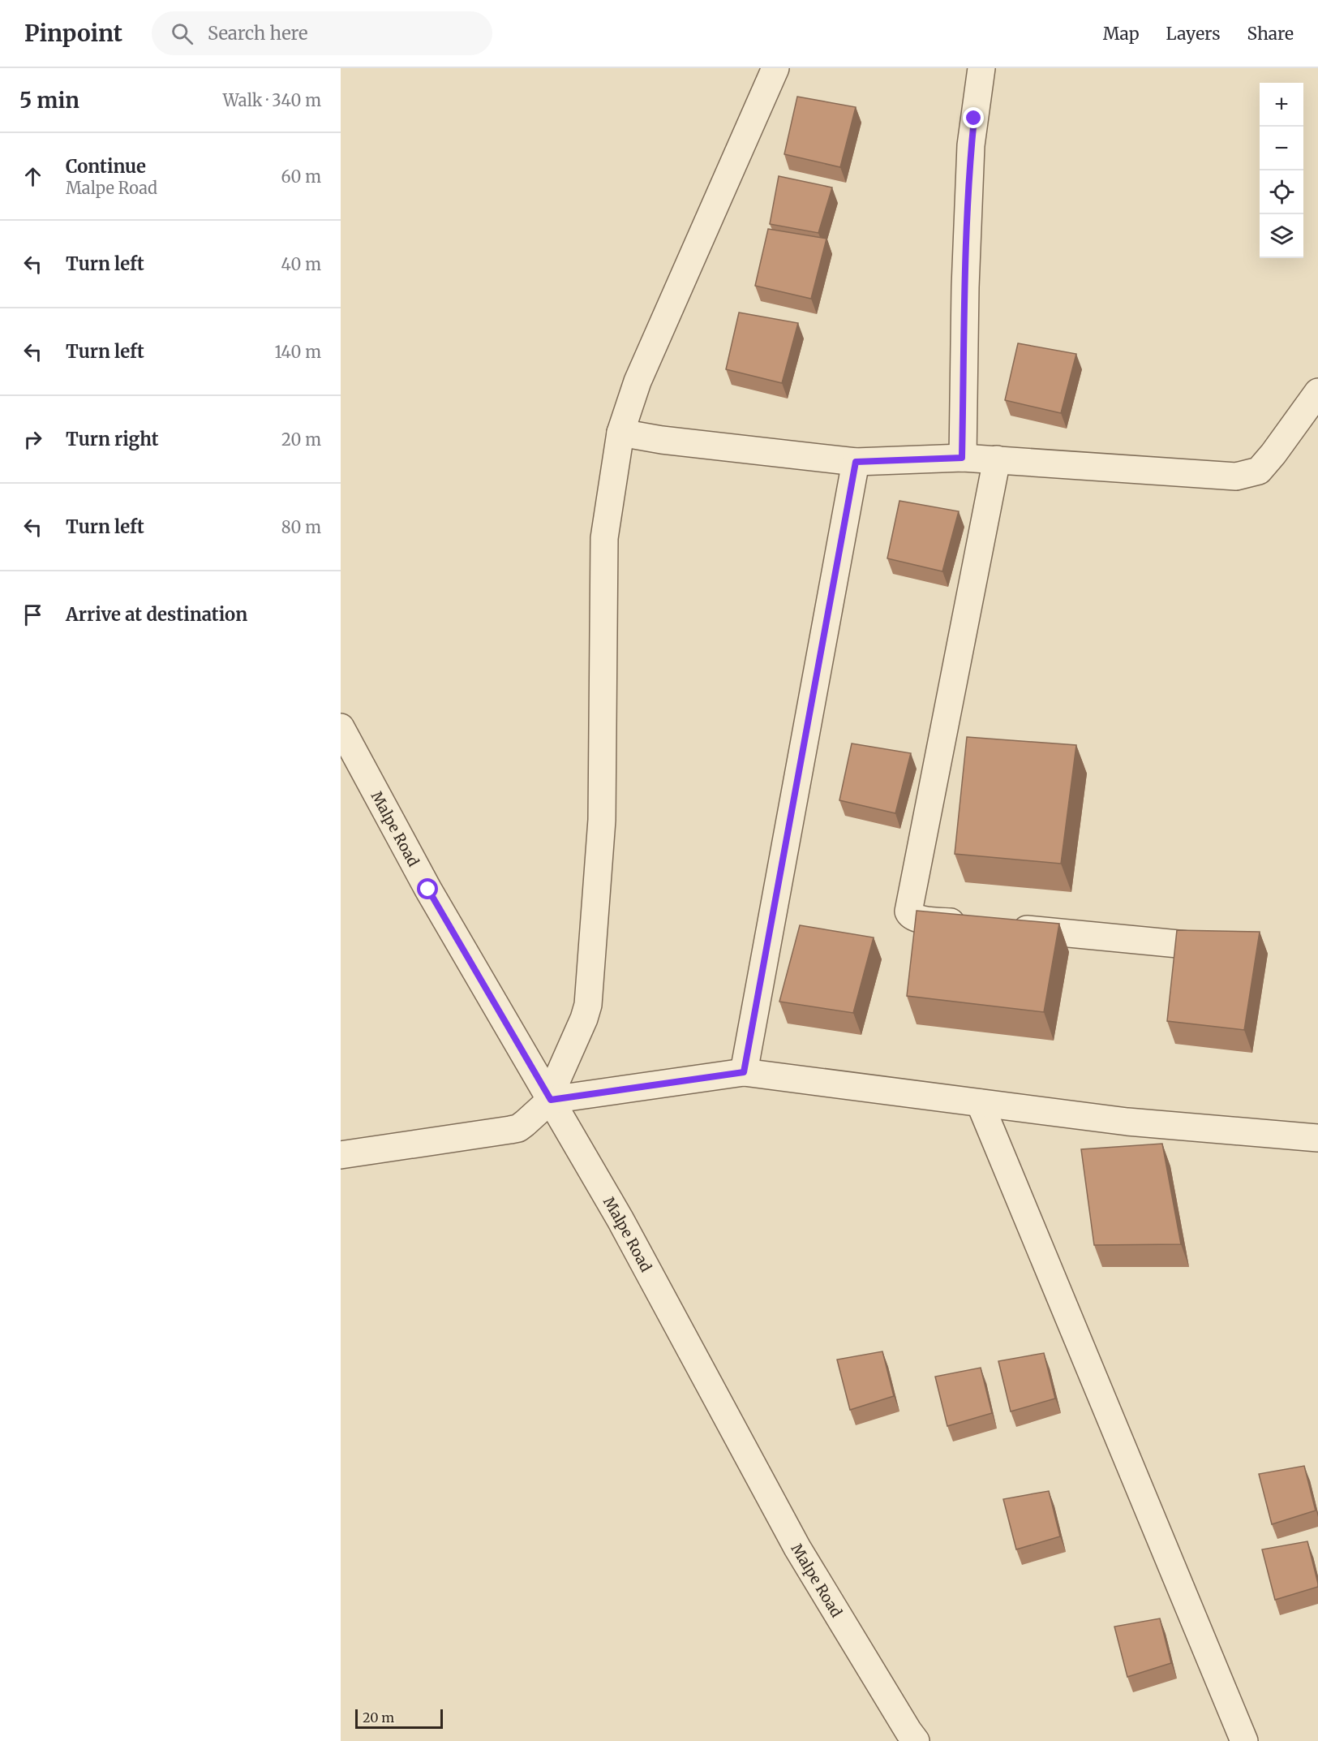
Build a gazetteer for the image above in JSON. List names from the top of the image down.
{
  "streets": {
    "street": ["Malpe Road"]
  },
  "scale_bar": "20 m",
  "page": {
    "header": "Pinpoint",
    "search": "Search here",
    "nav": ["Map", "Layers", "Share"],
    "heading": ["5 min", "Walk · 340 m"],
    "map_buttons": ["+", "−"],
    "list": [
      ["Continue", "Malpe Road", "60 m"],
      ["Turn left", "40 m"],
      ["Turn left", "140 m"],
      ["Turn right", "20 m"],
      ["Turn left", "80 m"],
      "Arrive at destination"
    ],
    "scale": "20 m"
  }
}
